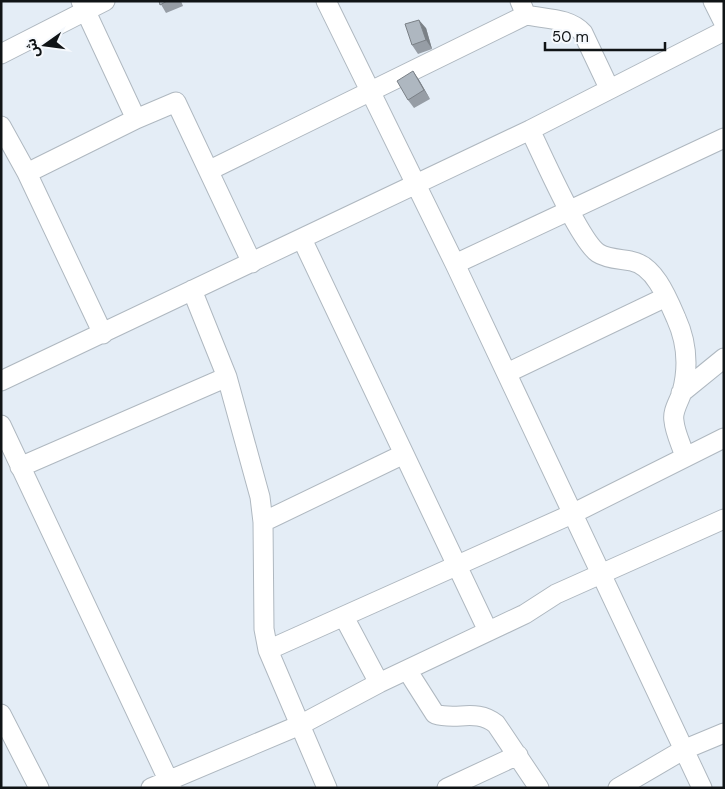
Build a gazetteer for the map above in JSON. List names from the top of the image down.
{
  "scale_bar": "50 m",
  "north": "left"
}
